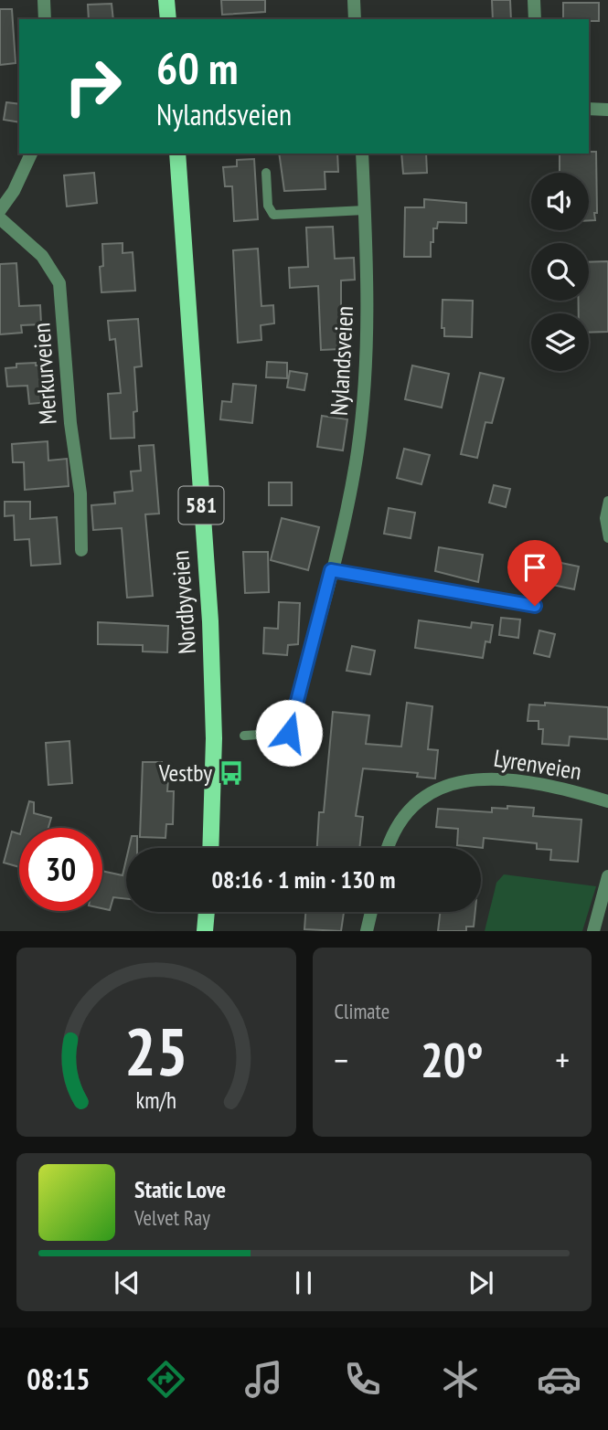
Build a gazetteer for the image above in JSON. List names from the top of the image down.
{
  "streets": {
    "main road": ["581", "Nordbyveien"],
    "street": ["Nylandsveien", "Merkurveien", "Lyrenveien"]
  },
  "places": {
    "bus stop": ["Vestby"]
  },
  "page": {
    "turn": ["60 m", "Nylandsveien"],
    "limit": "30",
    "trip": "08:16 · 1 min · 130 m",
    "tile": "Climate",
    "heat": ["−", "20°", "+"],
    "song": ["Static Love", "Velvet Ray"],
    "tabs": "08:15",
    "gauge": ["25", "km/h"]
  }
}
